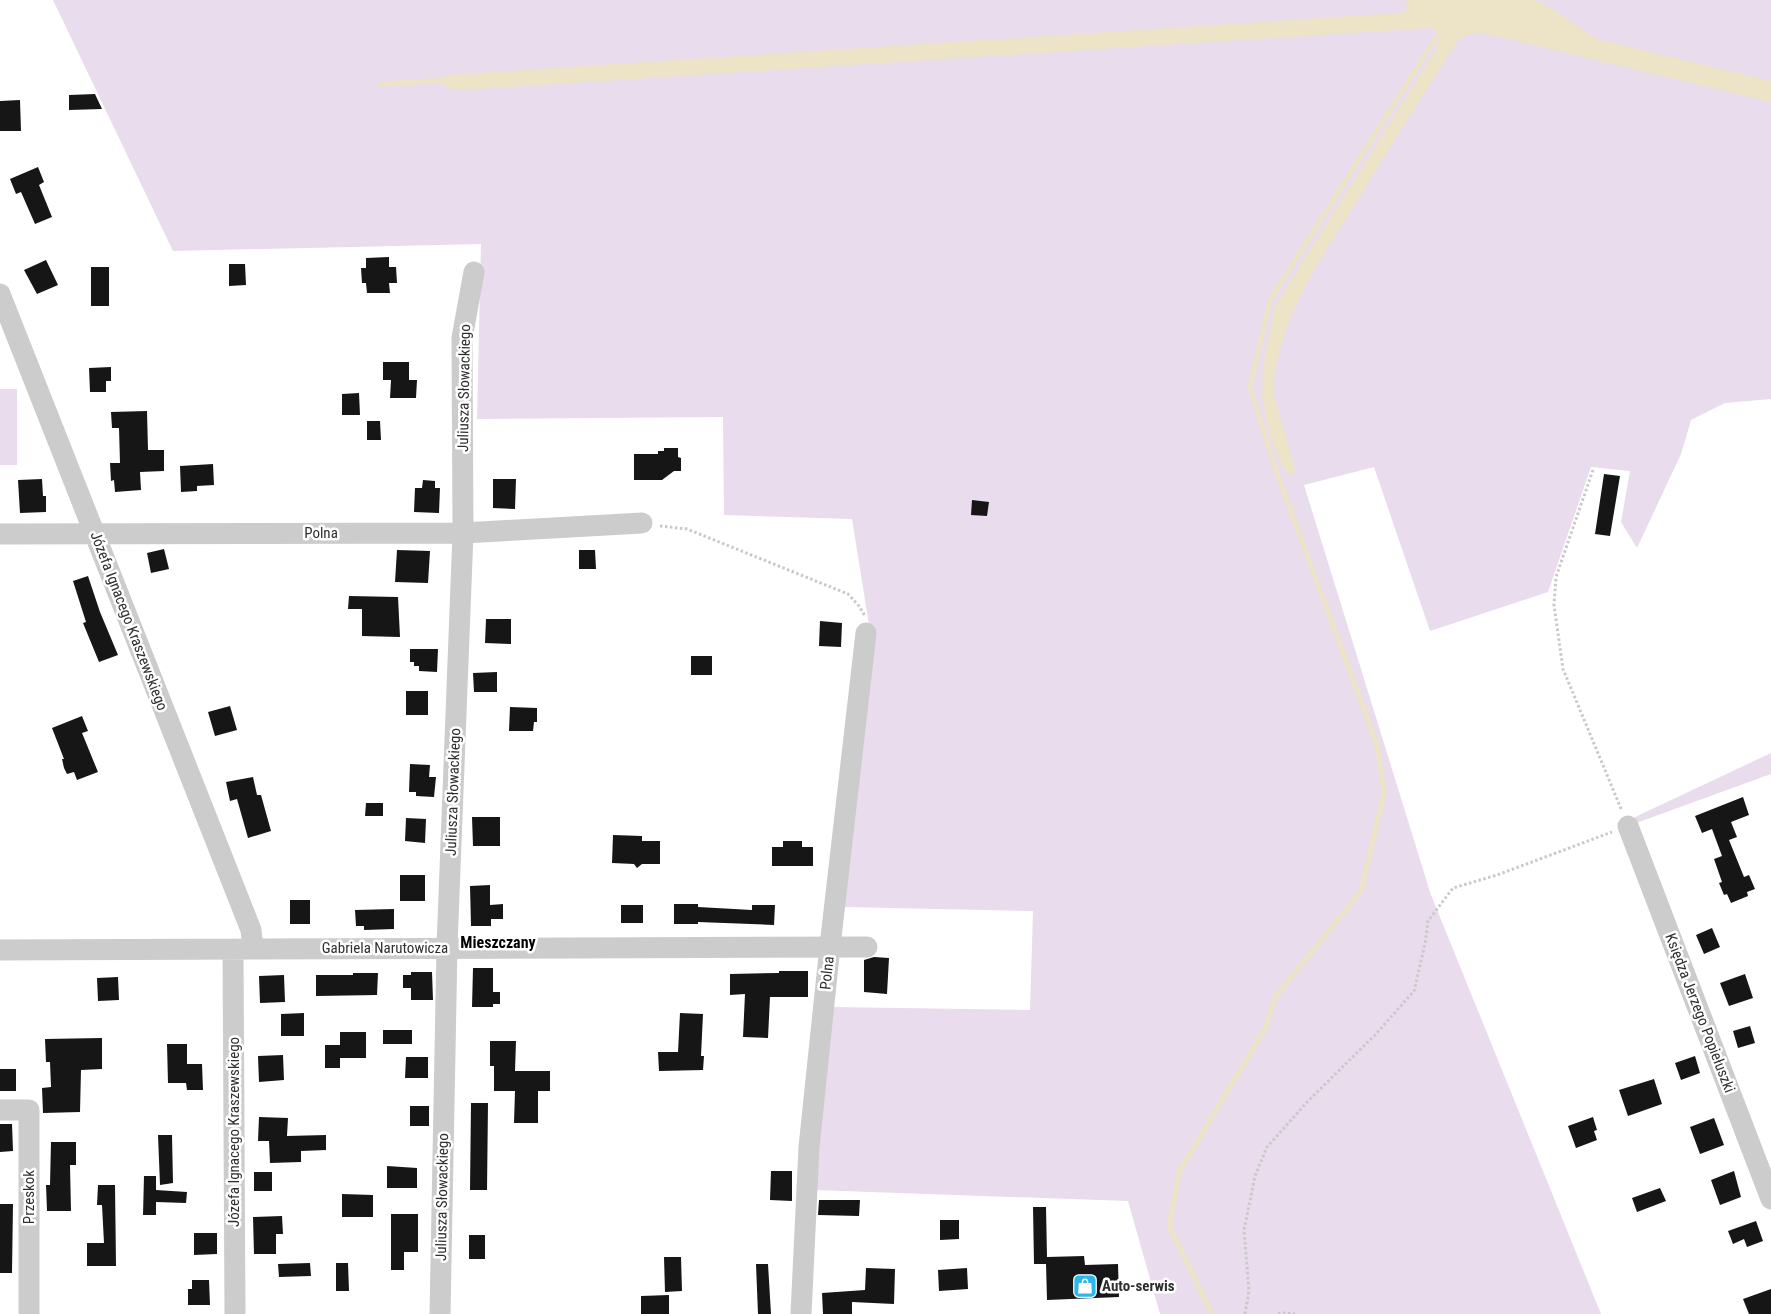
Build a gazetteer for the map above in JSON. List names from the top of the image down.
{
  "streets": {
    "street": [
      "Juliusza Słowackiego",
      "Polna",
      "Józefa Ignacego Kraszewskiego",
      "Gabriela Narutowicza",
      "Księdza Jerzego Popiełuszki",
      "Przeskok"
    ]
  },
  "crossings": [
    ["Juliusza Słowackiego", "Polna"],
    ["Juliusza Słowackiego", "Gabriela Narutowicza"],
    ["Polna", "Józefa Ignacego Kraszewskiego"],
    ["Polna", "Gabriela Narutowicza"],
    ["Józefa Ignacego Kraszewskiego", "Gabriela Narutowicza"]
  ],
  "districts": ["Mieszczany"],
  "places": {
    "shop": ["Auto-serwis"]
  }
}
